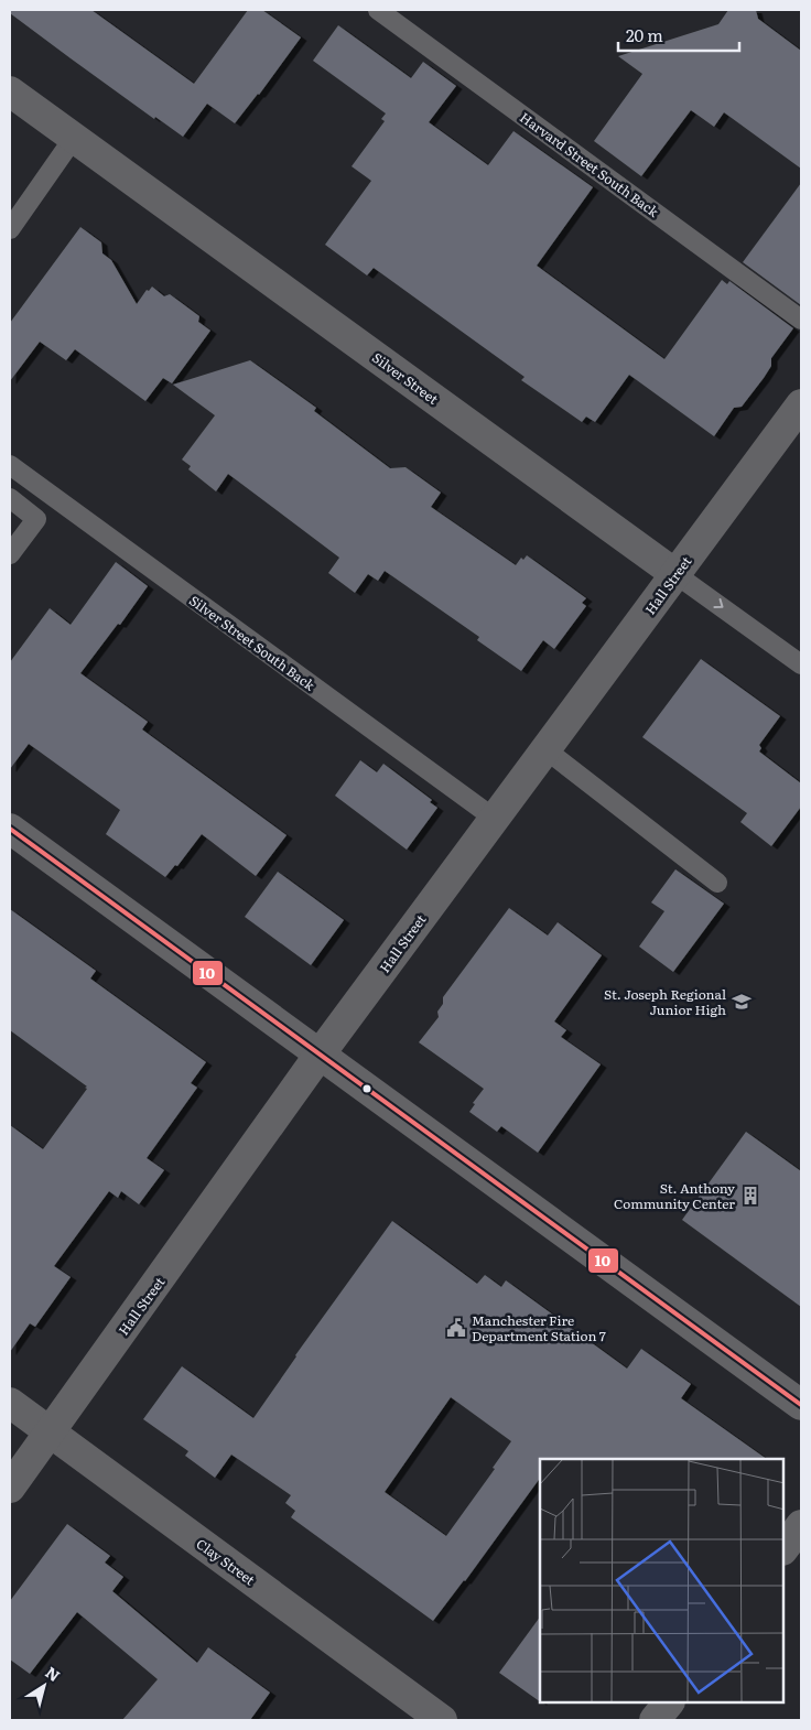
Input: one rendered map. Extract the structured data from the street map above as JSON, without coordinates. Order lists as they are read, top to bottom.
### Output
{
  "streets": {
    "street": ["Silver Street", "Hall Street", "Clay Street"],
    "lane": ["Harvard Street South Back", "Silver Street South Back"]
  },
  "crossings": [
    ["Silver Street", "Hall Street"],
    ["Hall Street", "Silver Street South Back"],
    ["Hall Street", "Clay Street"]
  ],
  "places": {
    "school or university": ["St. Joseph Regional Junior High"],
    "building": ["St. Anthony Community Center"],
    "public building": ["Manchester Fire Department Station 7"]
  },
  "lines": ["transit line 10"],
  "scale_bar": "20 m",
  "north": "top right"
}
